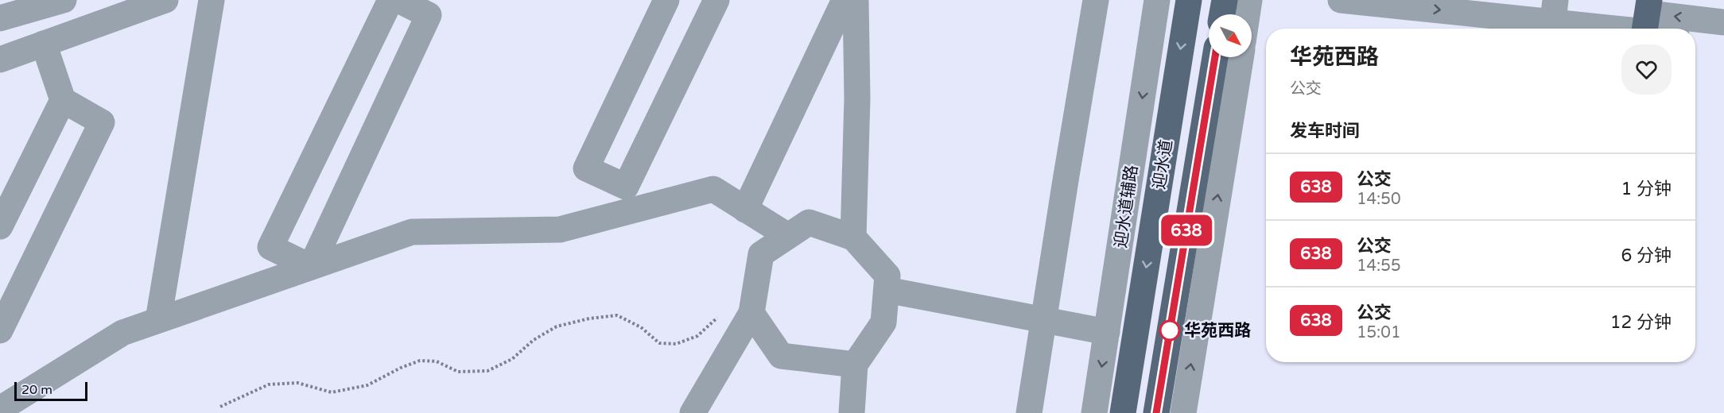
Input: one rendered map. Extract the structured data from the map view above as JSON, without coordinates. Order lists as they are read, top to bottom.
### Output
{
  "streets": {
    "main road": ["迎水道"],
    "street": ["迎水道辅路"]
  },
  "places": ["华苑西路"],
  "lines": ["bus line 638"],
  "scale_bar": "20 m",
  "north": "bottom right",
  "page": {
    "on_map": "638",
    "heading": [
      ["华苑西路", "公交"],
      "发车时间"
    ],
    "list": [
      {
        "mark": "638",
        "name": "公交",
        "note": "14:50",
        "value": "1 分钟"
      },
      {
        "mark": "638",
        "name": "公交",
        "note": "14:55",
        "value": "6 分钟"
      },
      {
        "mark": "638",
        "name": "公交",
        "note": "15:01",
        "value": "12 分钟"
      }
    ],
    "scale": "20 m"
  }
}
